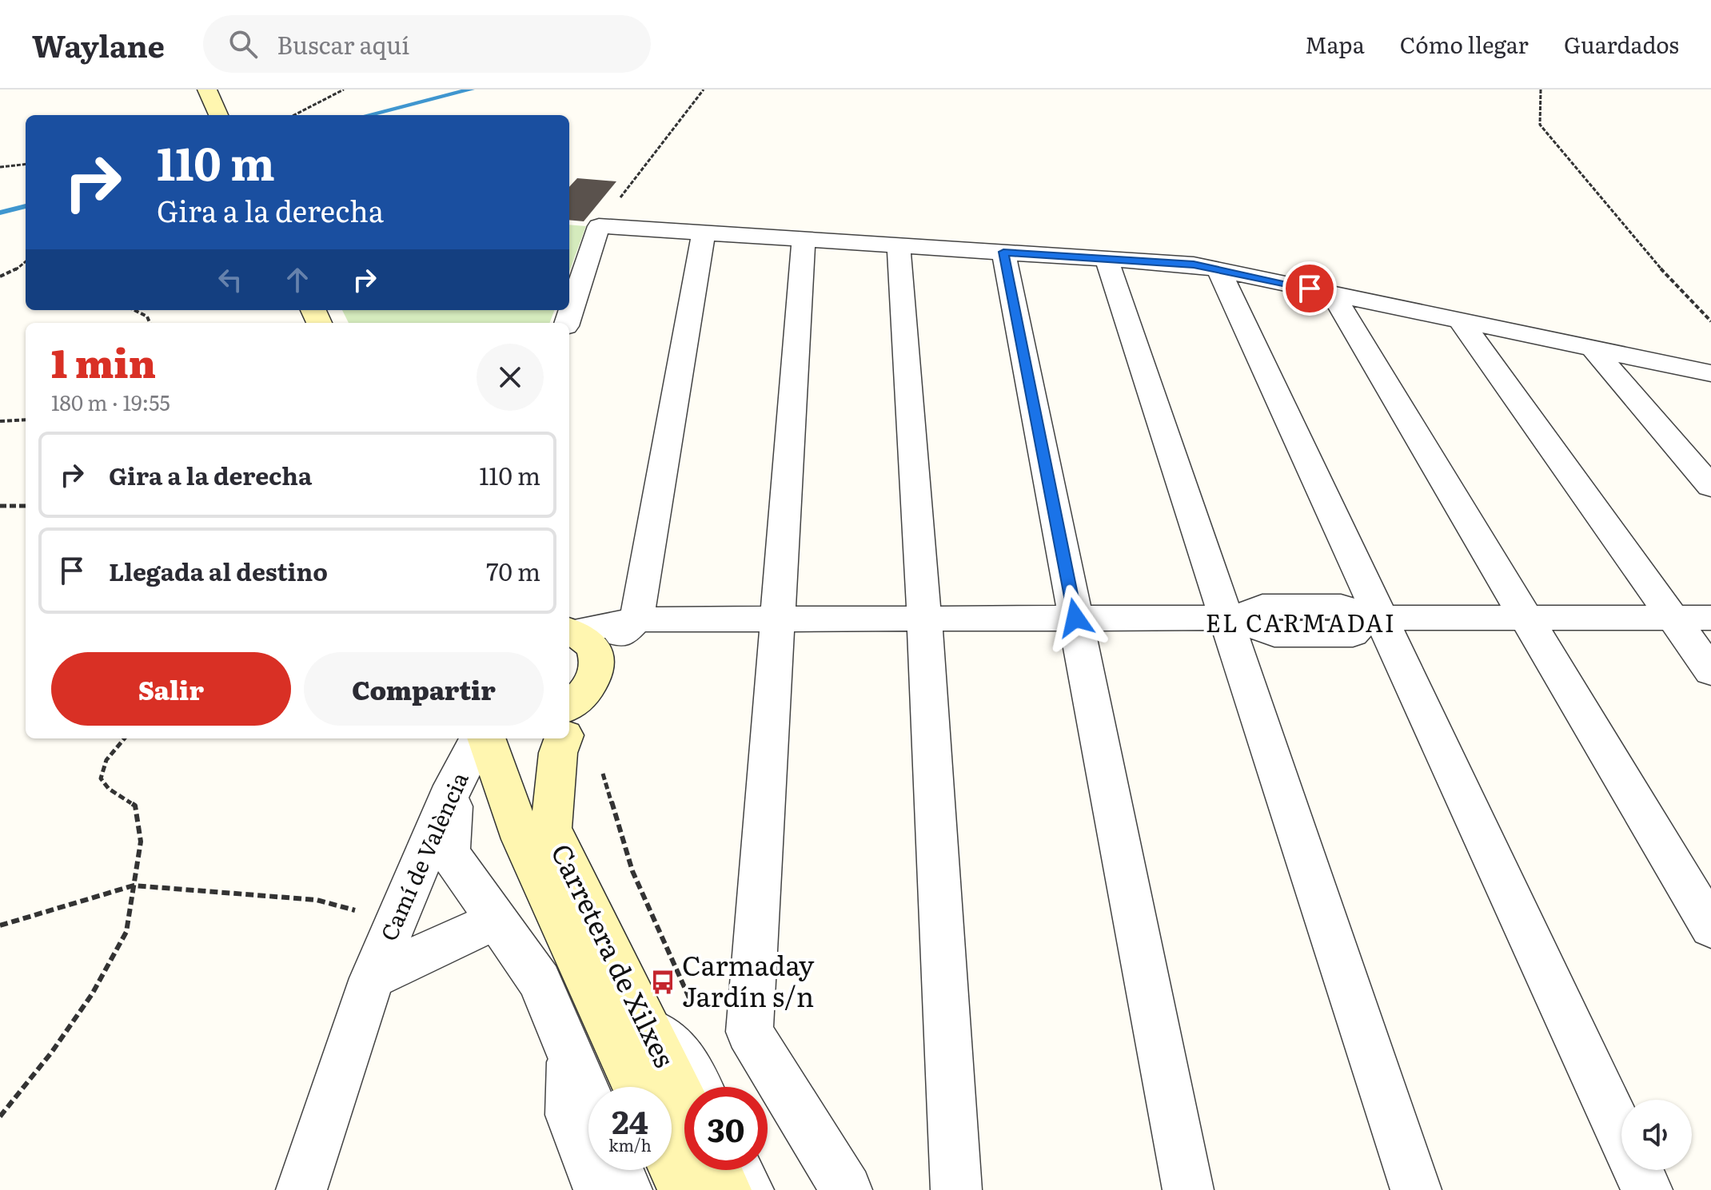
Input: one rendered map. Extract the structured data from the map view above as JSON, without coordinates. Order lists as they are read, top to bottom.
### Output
{
  "streets": {
    "main road": ["Carretera de Xilxes"],
    "street": ["Camí de València"]
  },
  "districts": ["EL CARMADAI"],
  "places": {
    "bus stop": ["Carmaday Jardín s/n"]
  },
  "page": {
    "header": "Waylane",
    "search": "Buscar aquí",
    "nav": ["Mapa", "Cómo llegar", "Guardados"],
    "turn": ["110 m", "Gira a la derecha"],
    "heading": ["1 min", "180 m · 19:55"],
    "list": [
      {
        "name": "Gira a la derecha",
        "value": "110 m"
      },
      {
        "name": "Llegada al destino",
        "value": "70 m"
      }
    ],
    "buttons": ["Salir", "Compartir"],
    "speed": "24 km/h",
    "limit": "30"
  }
}
